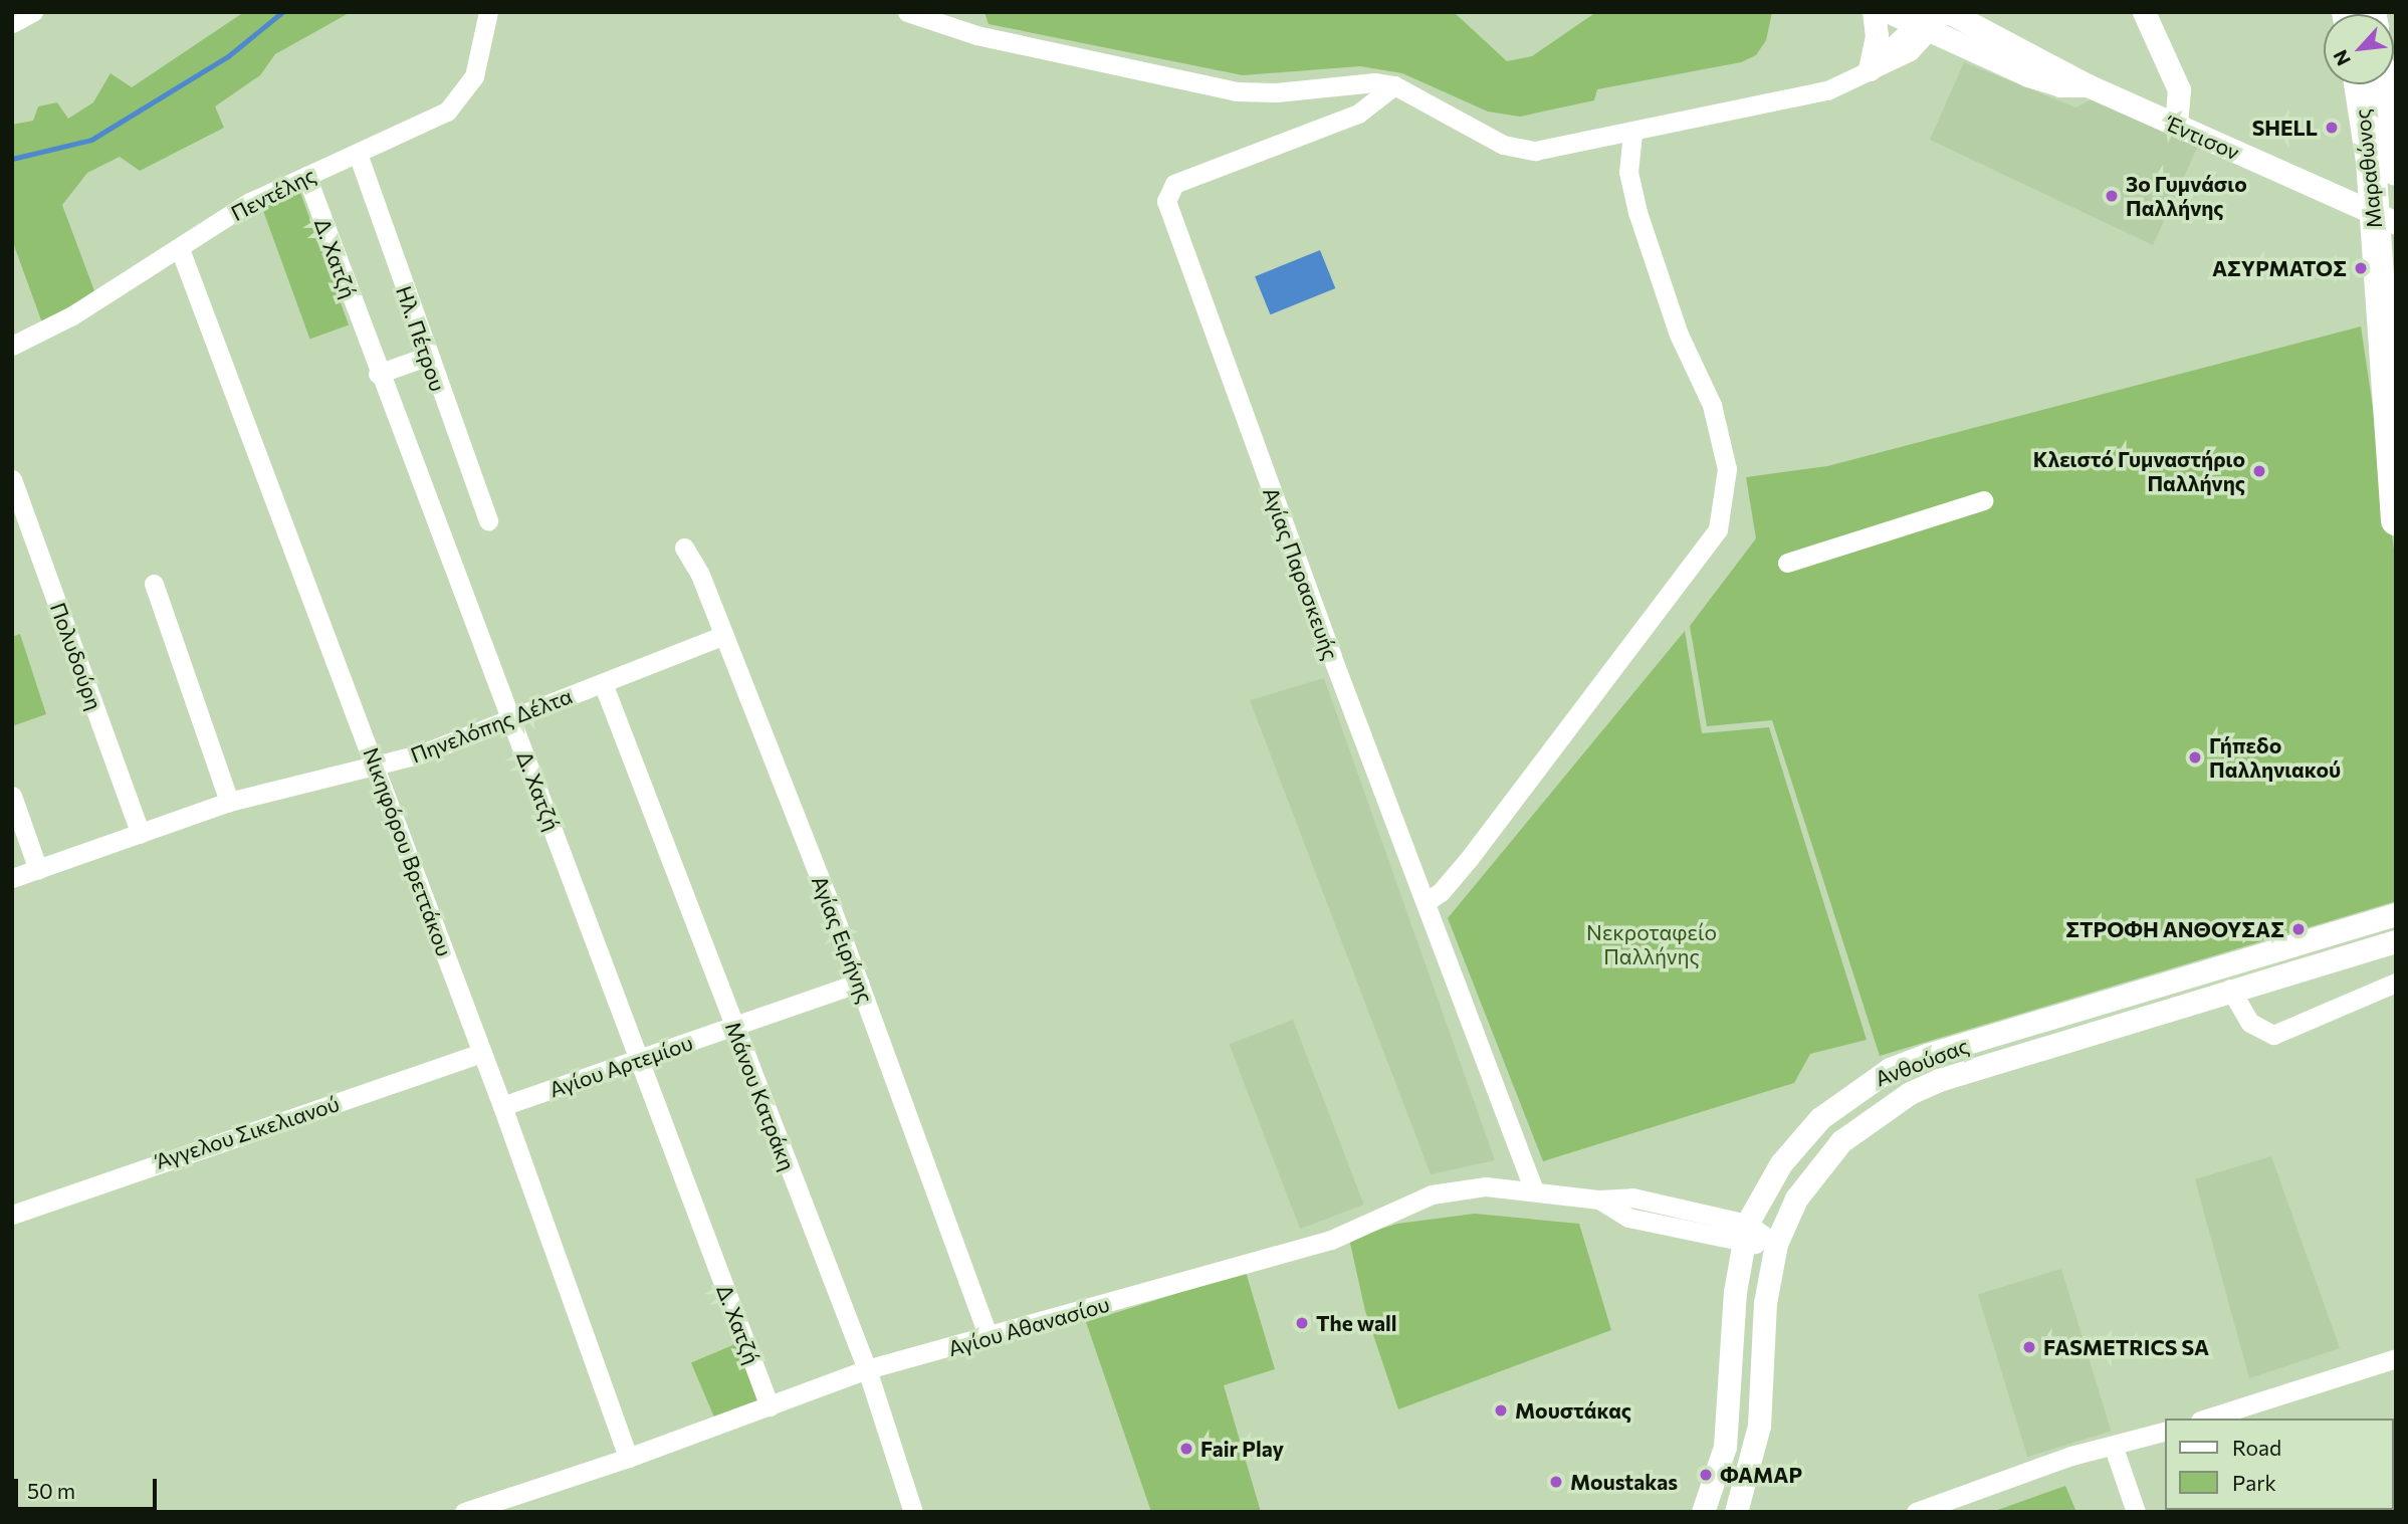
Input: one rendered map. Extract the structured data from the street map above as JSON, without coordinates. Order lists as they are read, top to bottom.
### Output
{
  "streets": {
    "main road": ["Μαραθώνος"],
    "street": [
      "Έντισον",
      "Πεντέλης",
      "Δ. Χατζή",
      "Ηλ. Πέτρου",
      "Αγίας Παρασκευής",
      "Πολυδούρη",
      "Πηνελόπης Δέλτα",
      "Νικηφόρου Βρεττάκου",
      "Αγίας Ειρήνης",
      "Ανθούσας",
      "Αγίου Αρτεμίου",
      "Μάνου Κατράκη",
      "Άγγελου Σικελιανού",
      "Αγίου Αθανασίου"
    ]
  },
  "crossings": [
    ["Έντισον", "Μαραθώνος"],
    ["Πεντέλης", "Δ. Χατζή"],
    ["Πεντέλης", "Ηλ. Πέτρου"],
    ["Πεντέλης", "Νικηφόρου Βρεττάκου"],
    ["Δ. Χατζή", "Πηνελόπης Δέλτα"],
    ["Δ. Χατζή", "Αγίου Αρτεμίου"],
    ["Δ. Χατζή", "Αγίου Αθανασίου"],
    ["Αγίας Παρασκευής", "Αγίου Αθανασίου"],
    ["Πολυδούρη", "Πηνελόπης Δέλτα"],
    ["Πηνελόπης Δέλτα", "Νικηφόρου Βρεττάκου"],
    ["Πηνελόπης Δέλτα", "Αγίας Ειρήνης"],
    ["Πηνελόπης Δέλτα", "Μάνου Κατράκη"],
    ["Νικηφόρου Βρεττάκου", "Αγίου Αρτεμίου"],
    ["Νικηφόρου Βρεττάκου", "Άγγελου Σικελιανού"],
    ["Νικηφόρου Βρεττάκου", "Αγίου Αθανασίου"],
    ["Αγίας Ειρήνης", "Αγίου Αρτεμίου"],
    ["Αγίας Ειρήνης", "Αγίου Αθανασίου"],
    ["Ανθούσας", "Αγίου Αθανασίου"],
    ["Αγίου Αρτεμίου", "Μάνου Κατράκη"],
    ["Μάνου Κατράκη", "Αγίου Αθανασίου"]
  ],
  "parks": ["Νεκροταφείο Παλλήνης"],
  "places": [
    "SHELL",
    "3ο Γυμνάσιο Παλλήνης",
    "ΑΣΥΡΜΑΤΟΣ",
    "Κλειστό Γυμναστήριο Παλλήνης",
    "Γήπεδο Παλληνιακού",
    "ΣΤΡΟΦΗ ΑΝΘΟΥΣΑΣ",
    "The wall",
    "FASMETRICS SA",
    "Μουστάκας",
    "Fair Play",
    "ΦΑΜΑΡ",
    "Moustakas"
  ],
  "legend": ["Road", "Park"],
  "scale_bar": "50 m",
  "north": "bottom left"
}
